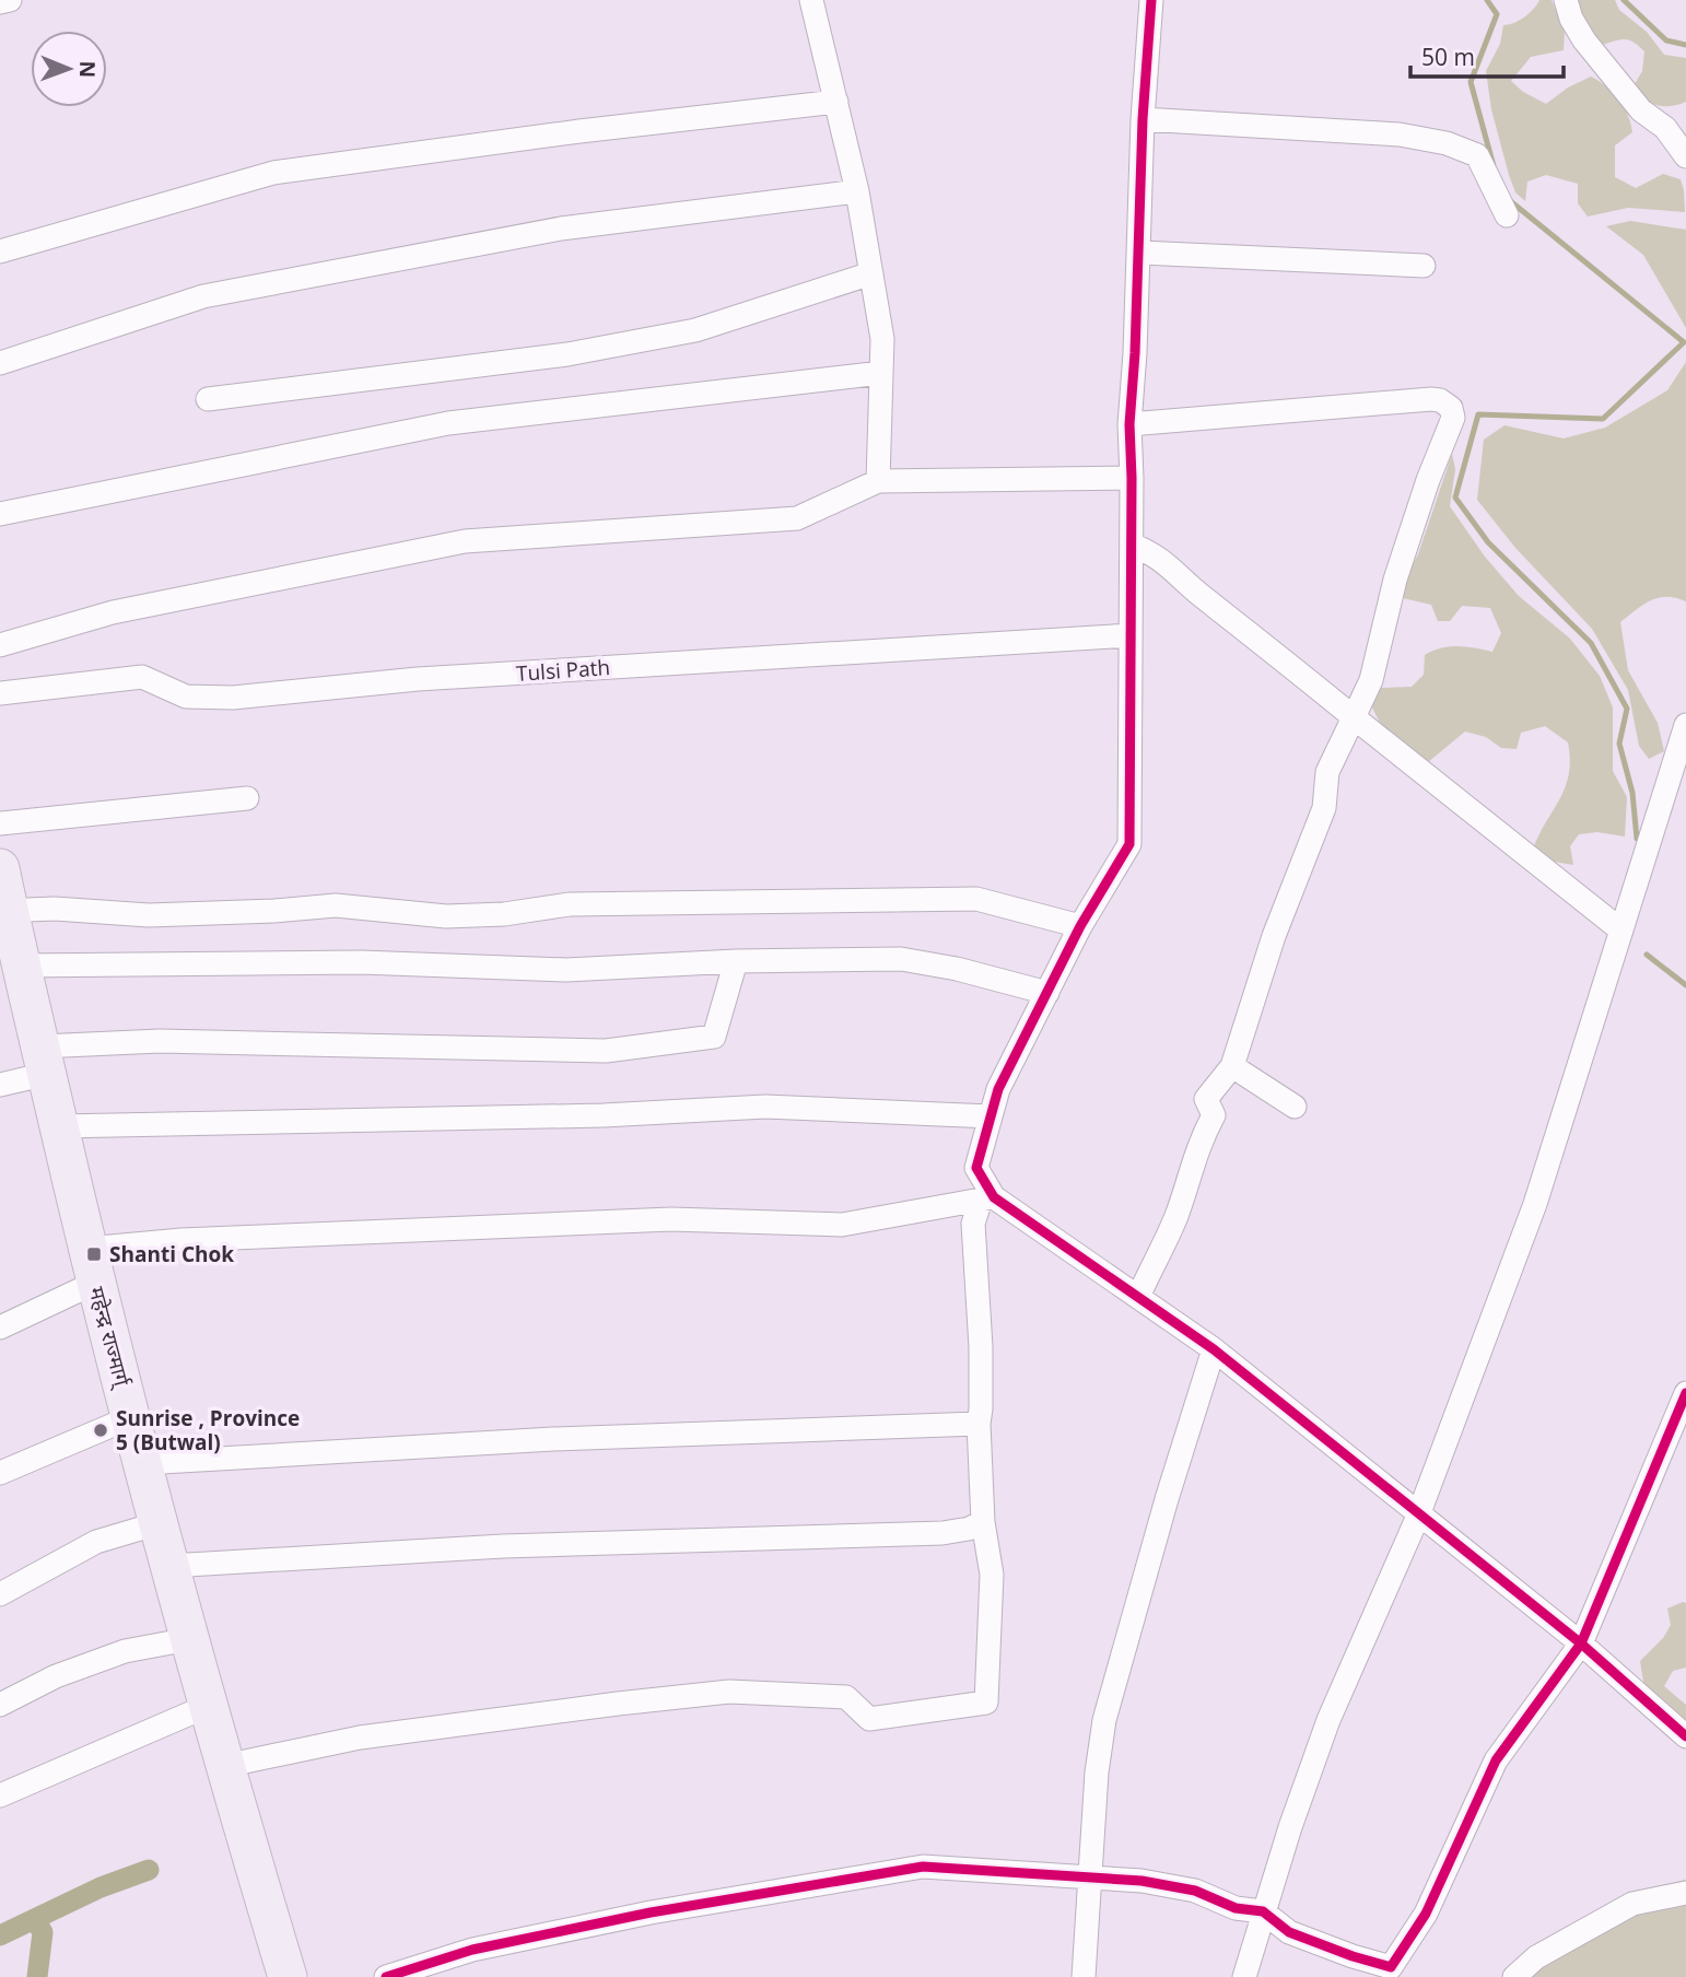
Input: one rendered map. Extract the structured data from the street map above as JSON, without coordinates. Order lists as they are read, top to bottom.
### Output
{
  "streets": {
    "highway": ["महेन्द्र राज्मार्ग्"],
    "street": ["Tulsi Path"]
  },
  "places": {
    "transit": ["Shanti Chok"],
    "other": ["Sunrise , Province 5 (Butwal)"]
  },
  "scale_bar": "50 m",
  "north": "right"
}
